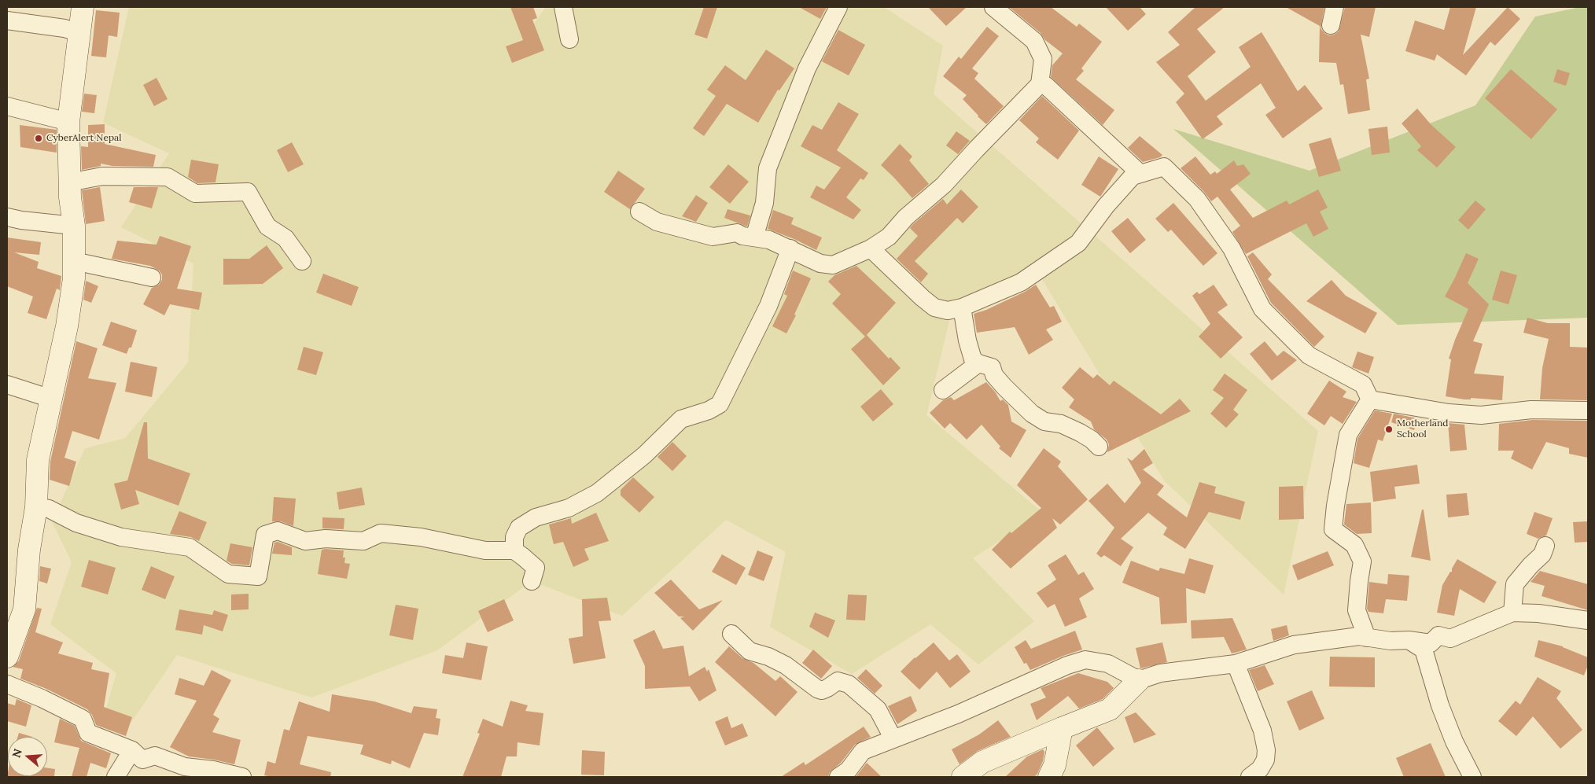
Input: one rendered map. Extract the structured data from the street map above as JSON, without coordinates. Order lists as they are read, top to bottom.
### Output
{
  "places": ["CyberAlert Nepal", "Motherland School"],
  "north": "left"
}
